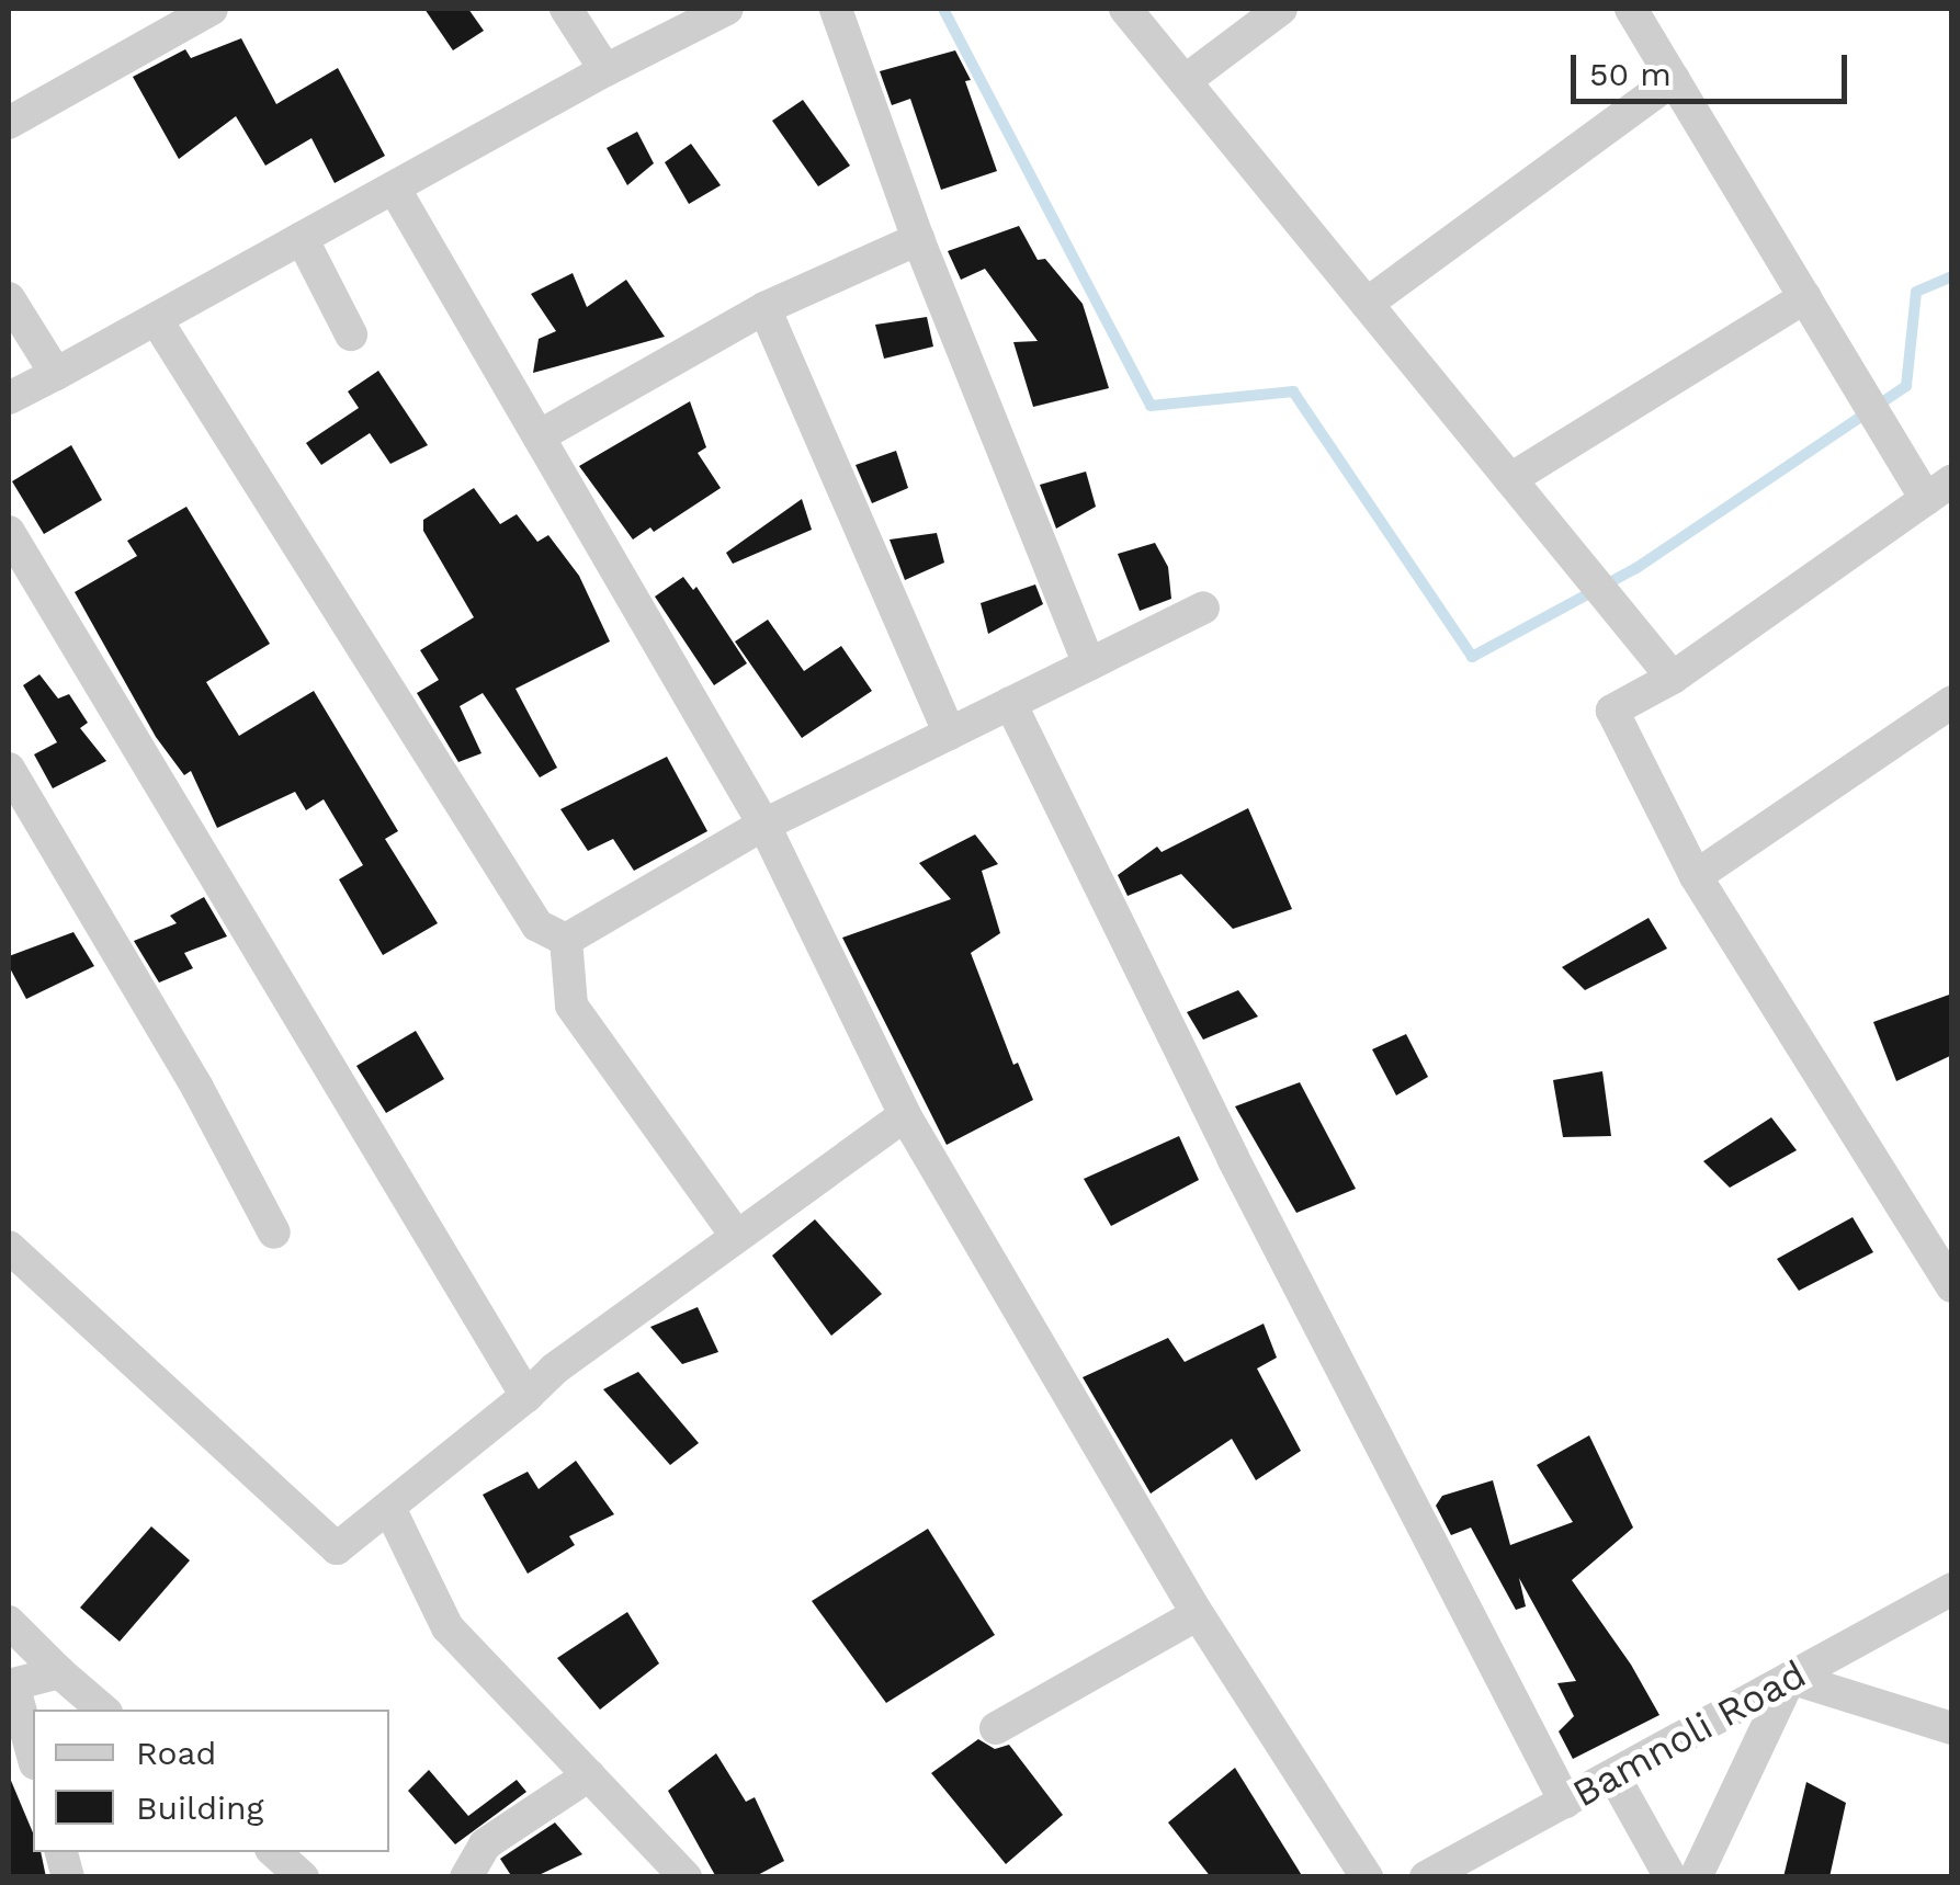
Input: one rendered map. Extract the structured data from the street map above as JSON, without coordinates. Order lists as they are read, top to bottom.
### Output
{
  "streets": {
    "street": ["Bamnoli Road"]
  },
  "legend": ["Road", "Building"],
  "scale_bar": "50 m"
}
